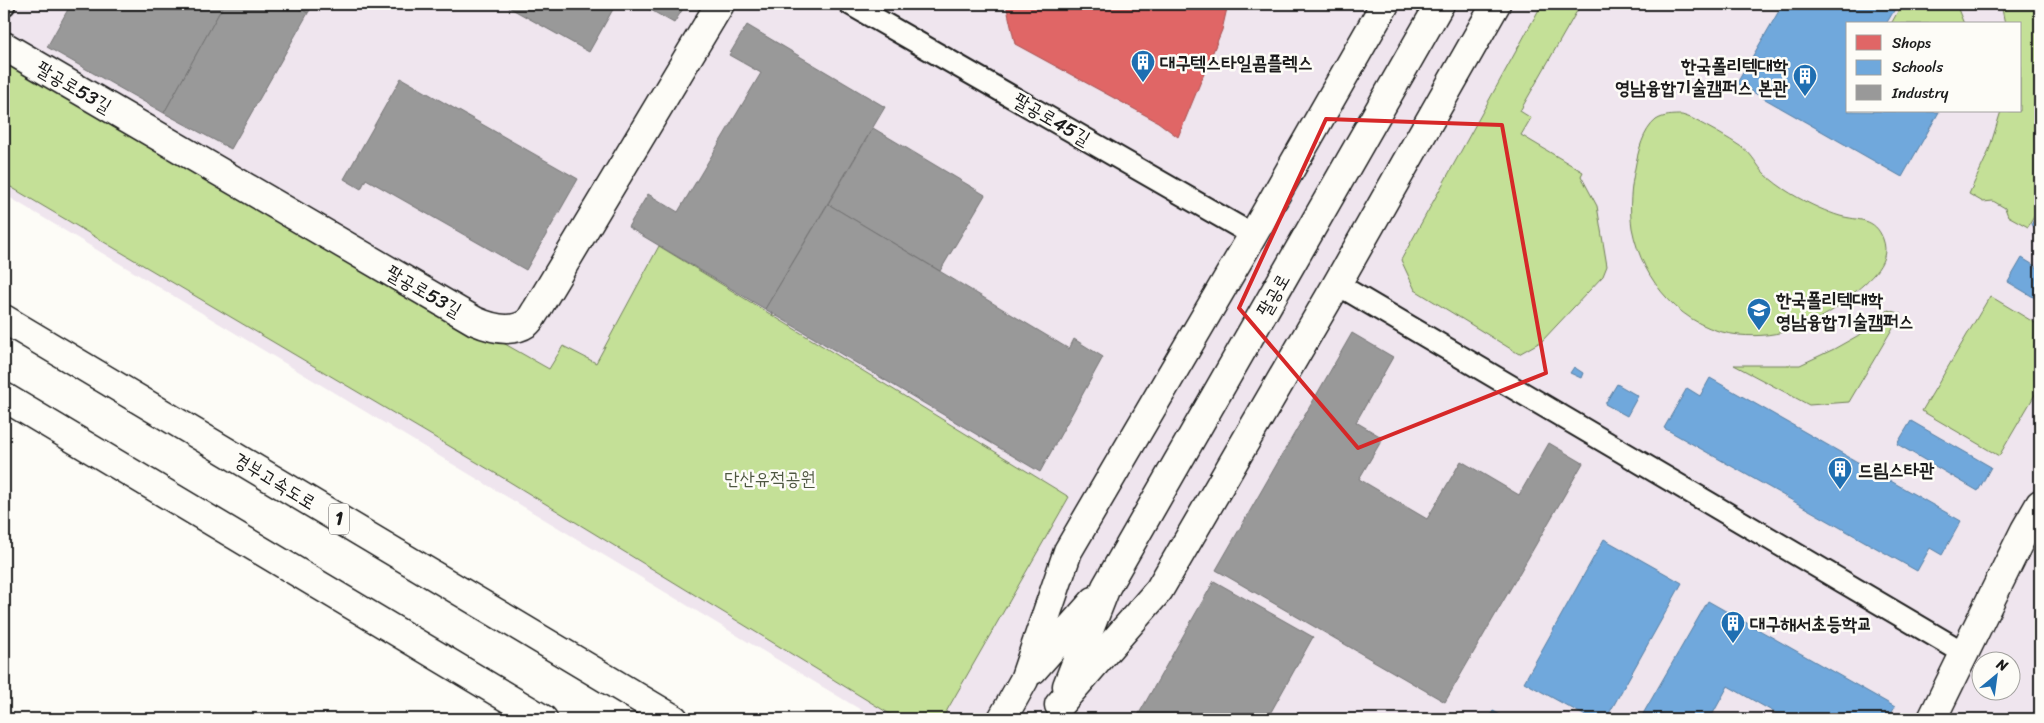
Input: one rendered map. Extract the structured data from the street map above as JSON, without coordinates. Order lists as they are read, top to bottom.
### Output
{
  "streets": {
    "main road": [
      "팔공로53길",
      "팔공로",
      "경부고속도로",
      "1"
    ],
    "street": ["팔공로45길"]
  },
  "parks": ["단산유적공원"],
  "places": {
    "building": [
      "대구텍스타일콤플렉스",
      "한국폴리텍대학 영남융합기술캠퍼스 본관",
      "드림스타관",
      "대구해서초등학교"
    ],
    "school or university": ["한국폴리텍대학 영남융합기술캠퍼스"]
  },
  "legend": ["Shops", "Schools", "Industry"],
  "north": "top right"
}
